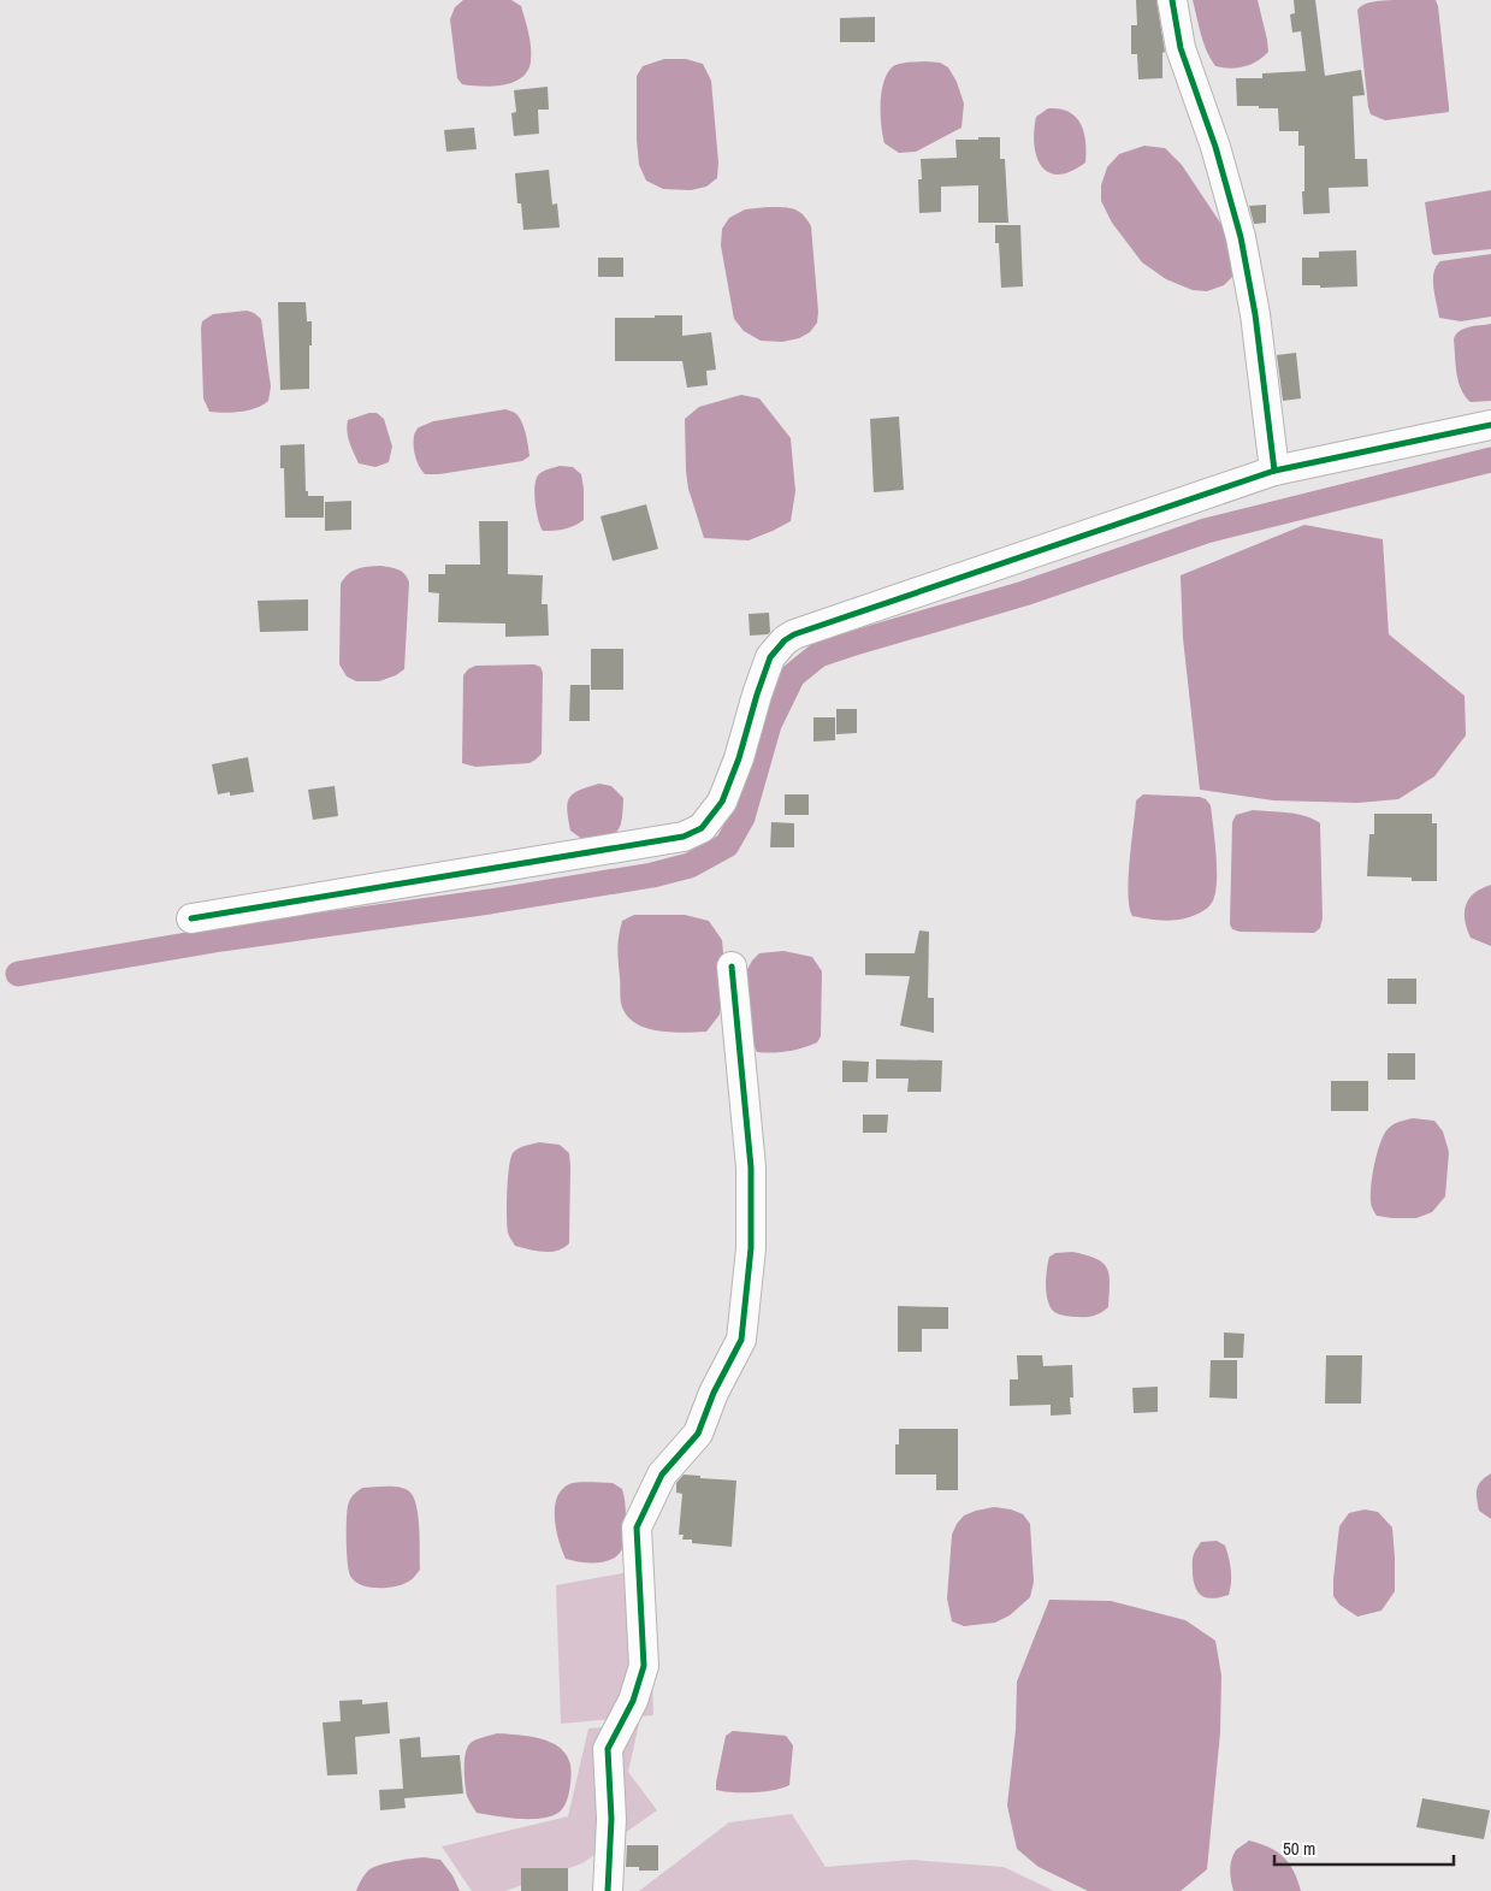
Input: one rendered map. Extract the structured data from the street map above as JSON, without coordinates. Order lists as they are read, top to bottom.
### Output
{
  "scale_bar": "50 m"
}
